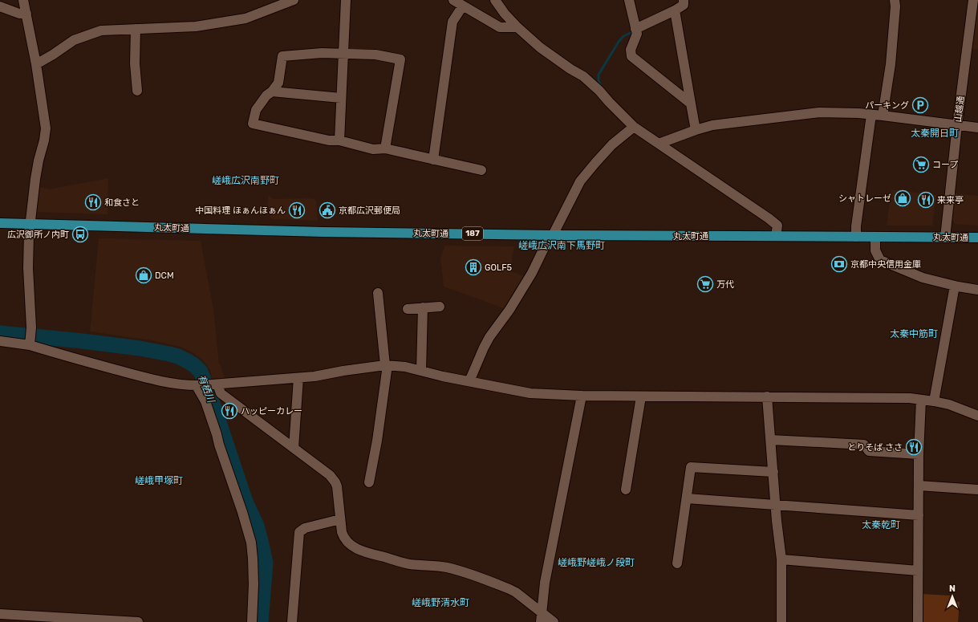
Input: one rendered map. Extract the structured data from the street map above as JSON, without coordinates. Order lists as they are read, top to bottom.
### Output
{
  "streets": {
    "main road": ["丸太町通", "187"],
    "street": ["山越通"]
  },
  "crossings": [
    ["山越通", "丸太町通"]
  ],
  "districts": [
    "太秦開日町",
    "嵯峨広沢南野町",
    "嵯峨広沢南下馬野町",
    "太秦中筋町",
    "嵯峨甲塚町",
    "太秦乾町",
    "嵯峨野嵯峨ノ段町",
    "嵯峨野清水町"
  ],
  "water": ["有栖川"],
  "places": {
    "parking": ["パーキング"],
    "supermarket": ["コープ", "万代"],
    "shop": ["シャトレーゼ", "DCM"],
    "restaurant": [
      "来来亭",
      "和食さと",
      "中国料理 ほぁんほぁん",
      "ハッピーカレー",
      "とりそば ささ"
    ],
    "public building": ["京都広沢郵便局"],
    "bus stop": ["広沢御所ノ内町"],
    "bank": ["京都中央信用金庫"],
    "building": ["GOLF5"]
  },
  "north": "top"
}
